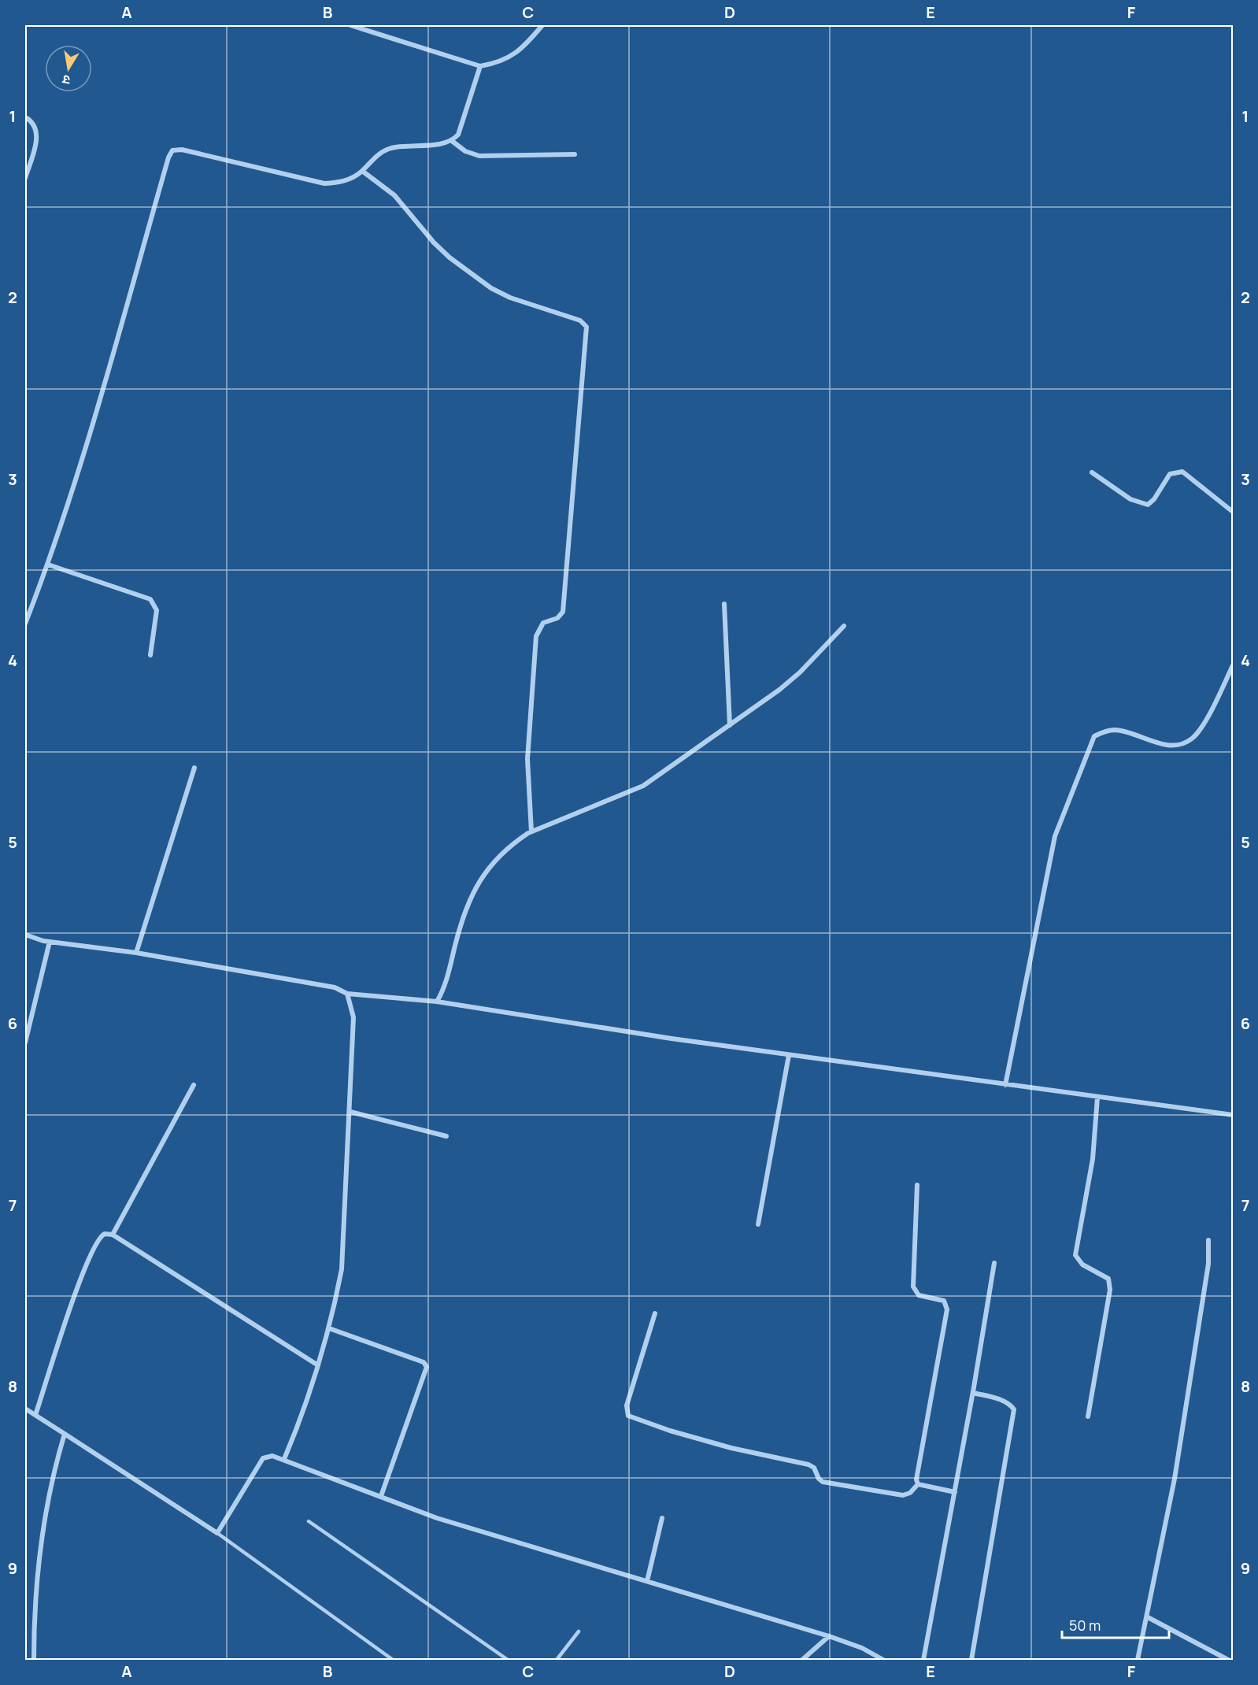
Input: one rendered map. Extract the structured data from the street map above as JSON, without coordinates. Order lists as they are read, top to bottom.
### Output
{
  "scale_bar": "50 m",
  "north": "bottom",
  "grid": {
    "columns": [
      "A",
      "B",
      "C",
      "D",
      "E",
      "F"
    ],
    "rows": [
      "1",
      "2",
      "3",
      "4",
      "5",
      "6",
      "7",
      "8",
      "9"
    ]
  }
}
